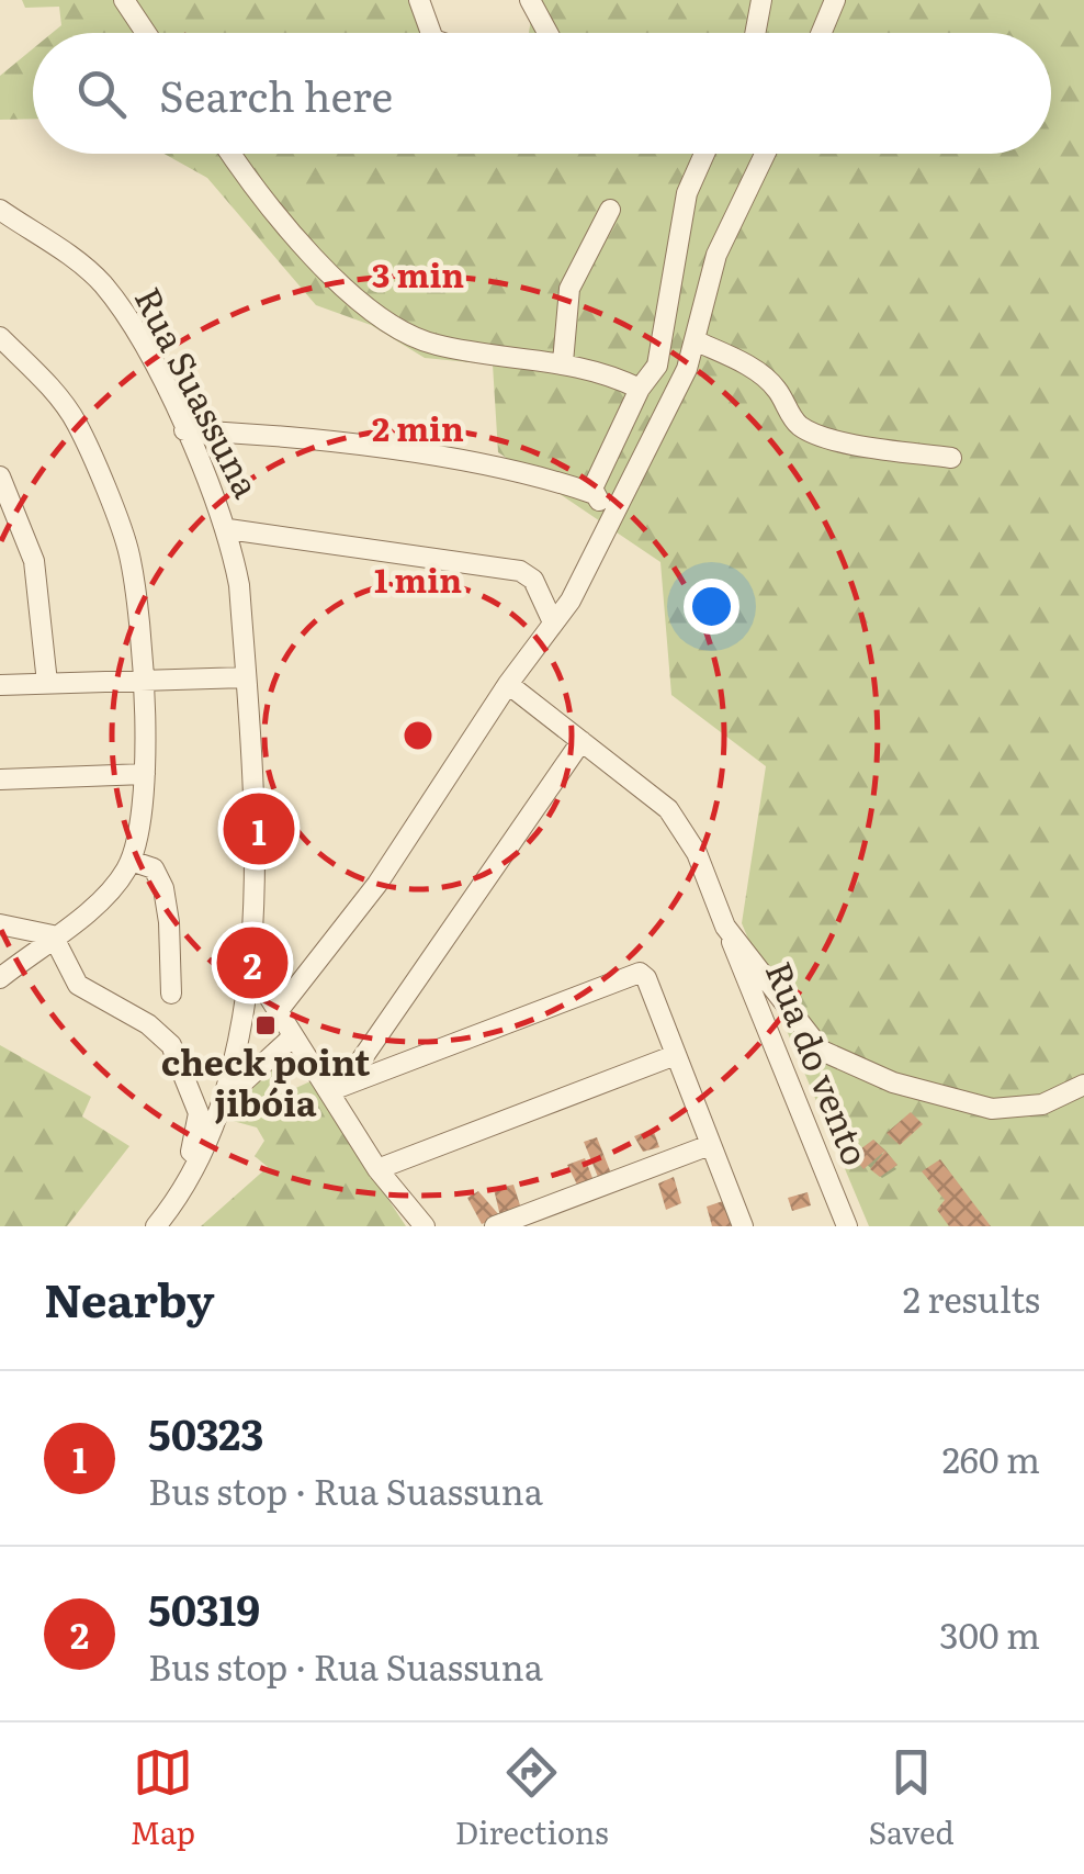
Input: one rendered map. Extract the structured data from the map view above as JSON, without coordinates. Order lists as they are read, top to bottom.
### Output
{
  "streets": {
    "street": ["Rua Suassuna", "Rua do vento"]
  },
  "places": {
    "transit": ["check point jibóia"]
  },
  "page": {
    "search": "Search here",
    "pins": ["1", "2"],
    "heading": ["Nearby", "2 results"],
    "list": [
      {
        "mark": "1",
        "name": "50323",
        "note": "Bus stop · Rua Suassuna",
        "value": "260 m"
      },
      {
        "mark": "2",
        "name": "50319",
        "note": "Bus stop · Rua Suassuna",
        "value": "300 m"
      }
    ],
    "nav": ["Map", "Directions", "Saved"]
  },
  "rings": ["3 min", "2 min", "1 min"]
}
